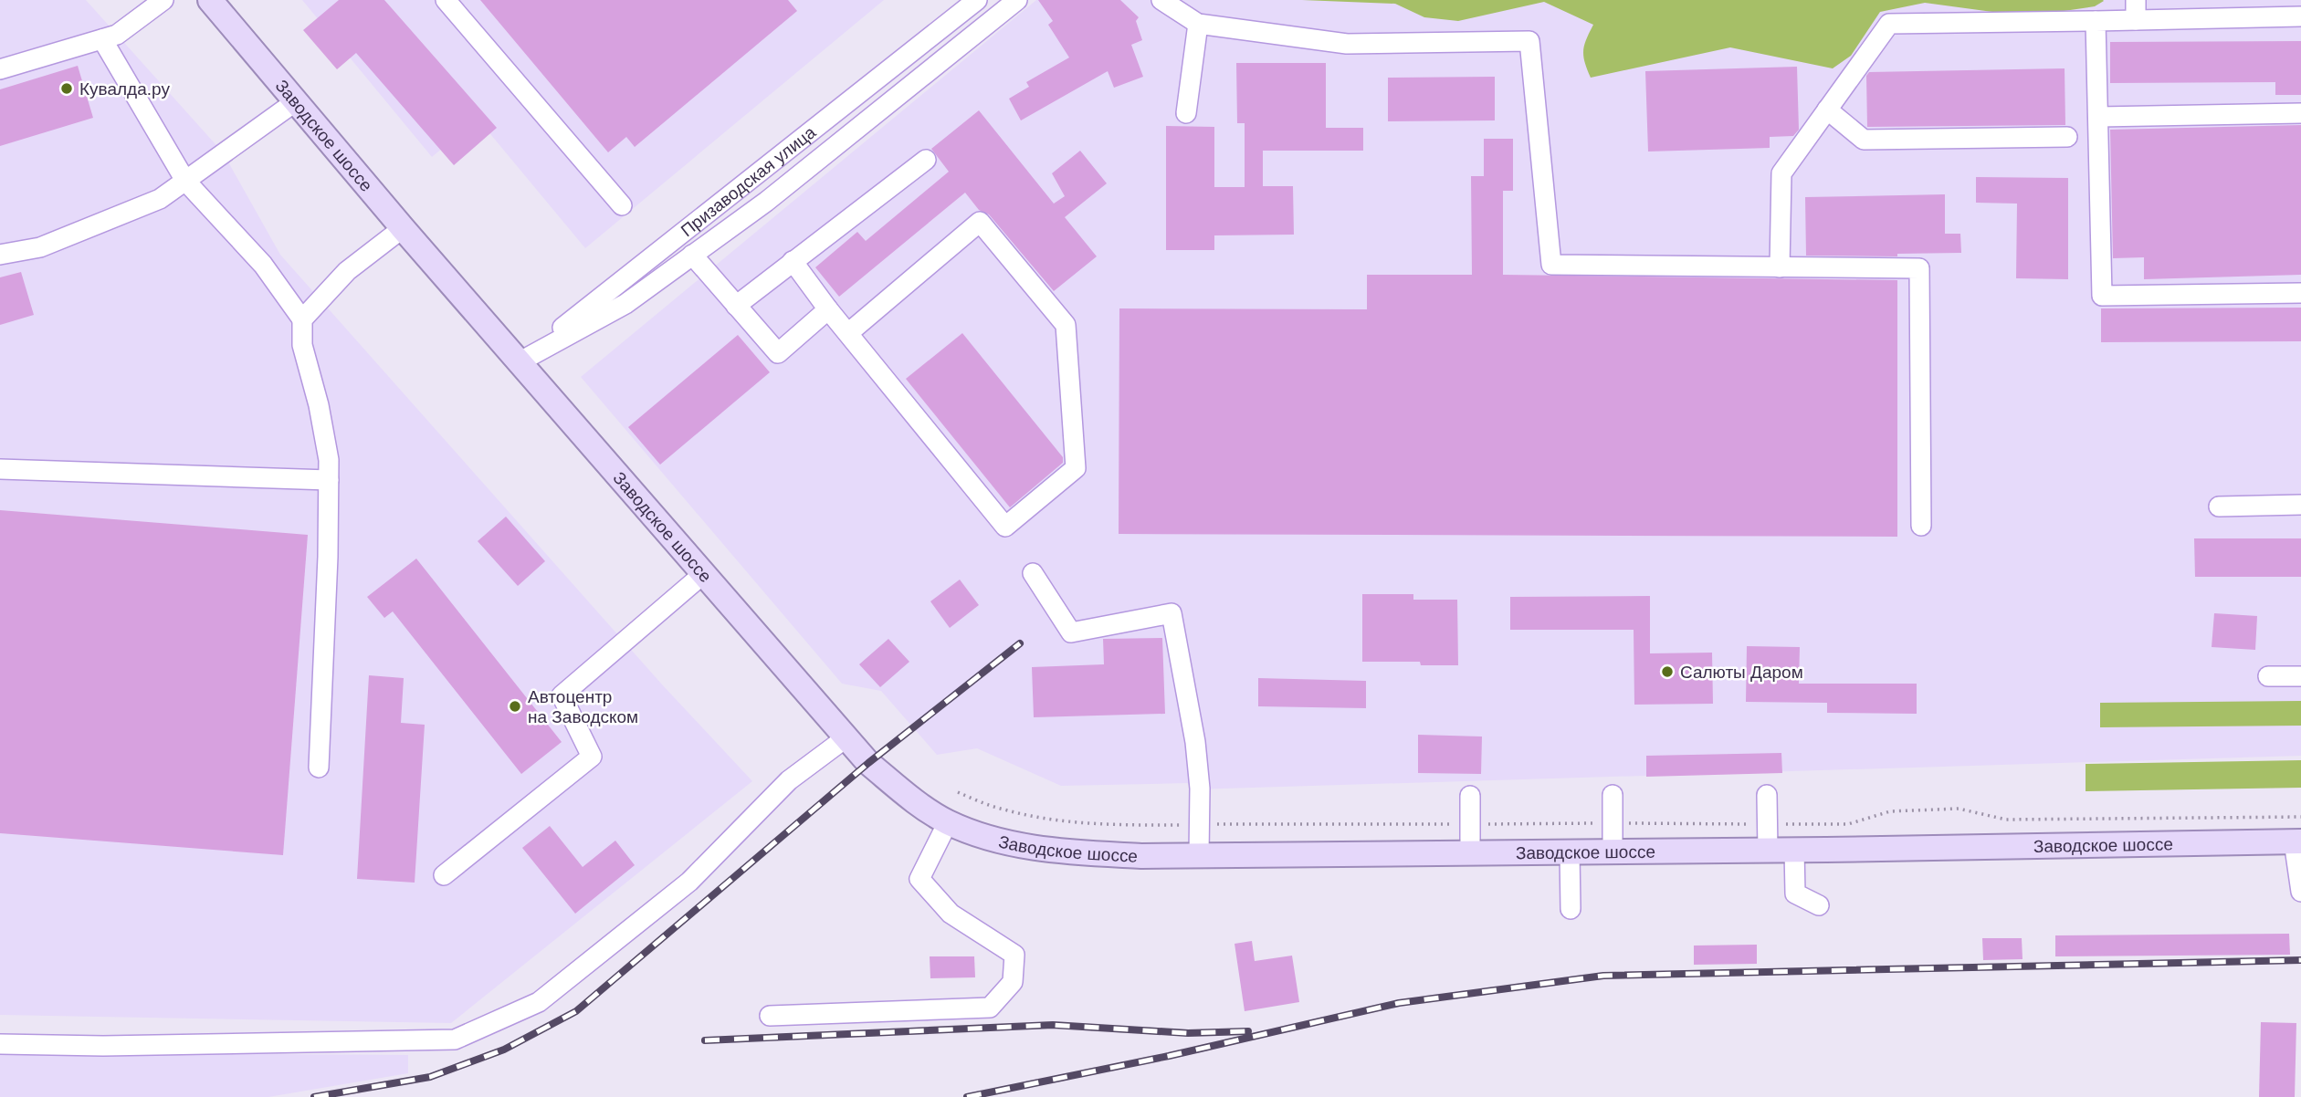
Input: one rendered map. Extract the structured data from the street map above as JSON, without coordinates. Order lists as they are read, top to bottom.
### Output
{
  "streets": {
    "main road": ["Заводское шоссе"],
    "street": ["Призаводская улица"]
  },
  "crossings": [
    ["Заводское шоссе", "Призаводская улица"]
  ],
  "places": ["Кувалда.ру", "Салюты Даром", "Автоцентр на Заводском"]
}
